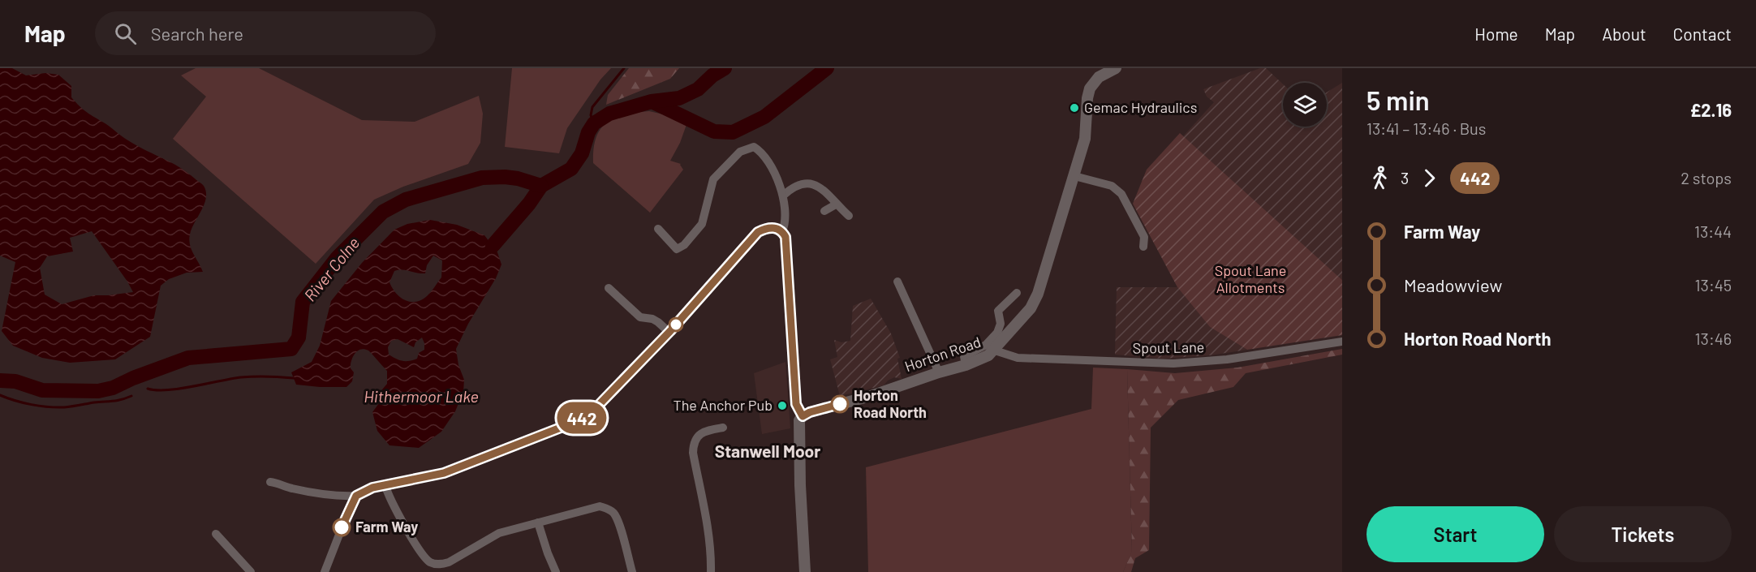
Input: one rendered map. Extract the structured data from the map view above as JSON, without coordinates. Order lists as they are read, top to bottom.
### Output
{
  "streets": {
    "street": ["Spout Lane", "Horton Road"]
  },
  "crossings": [
    ["Spout Lane", "Horton Road"]
  ],
  "districts": ["Stanwell Moor"],
  "water": ["River Colne", "Hithermoor Lake"],
  "parks": ["Spout Lane Allotments"],
  "places": [
    "Gemac Hydraulics",
    "Horton Road North",
    "The Anchor Pub",
    "Farm Way"
  ],
  "lines": ["bus line 442"],
  "page": {
    "header": "Map",
    "search": "Search here",
    "nav": [
      "Home",
      "Map",
      "About",
      "Contact"
    ],
    "on_map": "442",
    "heading": ["5 min", "13:41 – 13:46 · Bus", "£2.16"],
    "legs": ["3", "442", "2 stops"],
    "list": [
      {
        "name": "Farm Way",
        "value": "13:44"
      },
      {
        "name": "Meadowview",
        "value": "13:45"
      },
      {
        "name": "Horton Road North",
        "value": "13:46"
      }
    ],
    "buttons": ["Start", "Tickets"]
  }
}
